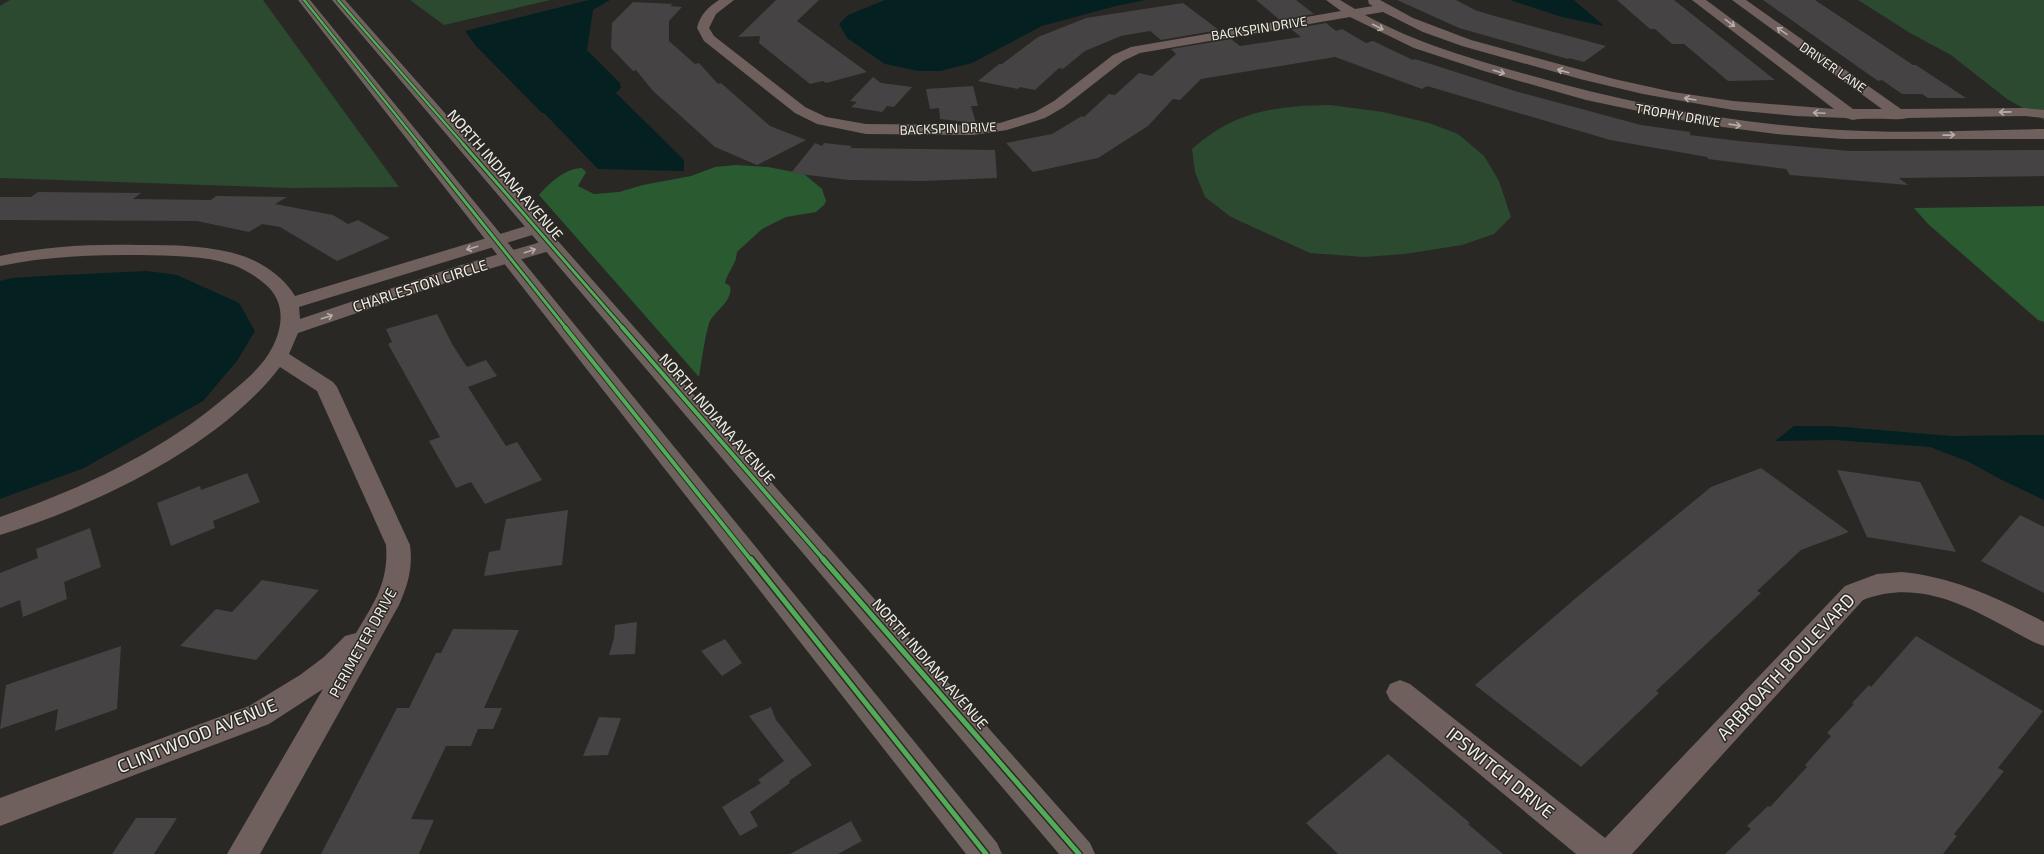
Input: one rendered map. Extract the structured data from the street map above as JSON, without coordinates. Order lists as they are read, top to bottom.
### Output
{
  "streets": {
    "main road": ["NORTH INDIANA AVENUE"],
    "street": [
      "BACKSPIN DRIVE",
      "DRIVER LANE",
      "TROPHY DRIVE",
      "CHARLESTON CIRCLE",
      "PERIMETER DRIVE",
      "ARBROATH BOULEVARD",
      "CLINTWOOD AVENUE",
      "IPSWITCH DRIVE"
    ]
  },
  "crossings": [
    ["BACKSPIN DRIVE", "TROPHY DRIVE"],
    ["DRIVER LANE", "TROPHY DRIVE"],
    ["NORTH INDIANA AVENUE", "CHARLESTON CIRCLE"],
    ["PERIMETER DRIVE", "CLINTWOOD AVENUE"]
  ]
}
